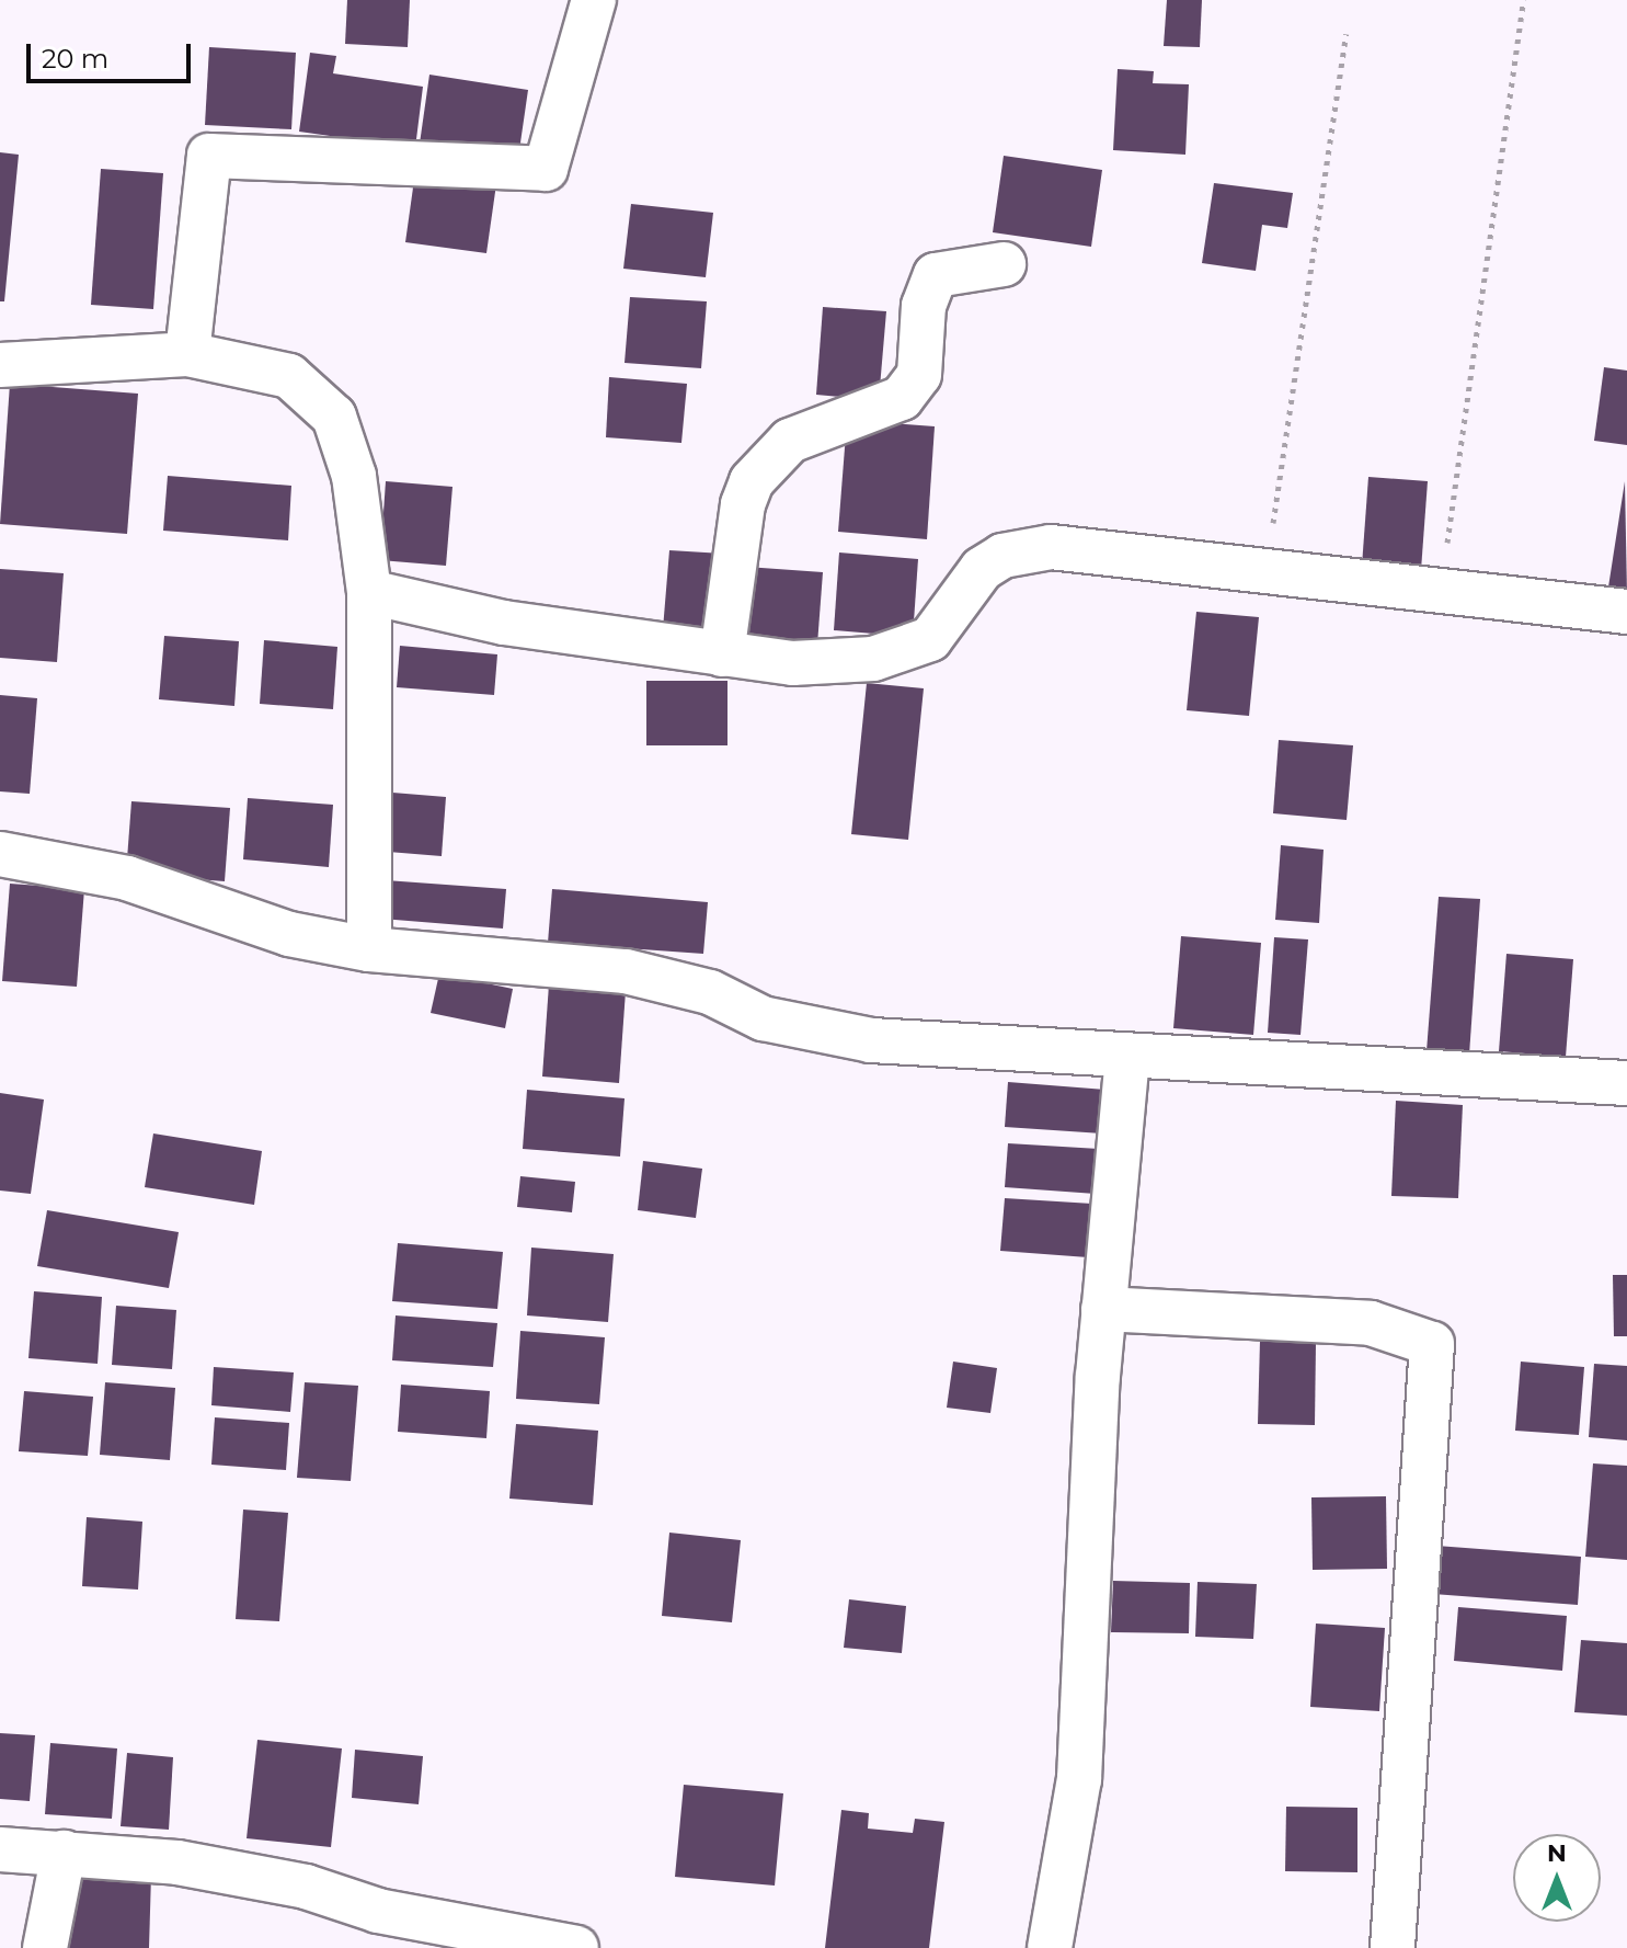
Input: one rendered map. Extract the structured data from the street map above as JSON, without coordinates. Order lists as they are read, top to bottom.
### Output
{
  "scale_bar": "20 m",
  "north": "top"
}
